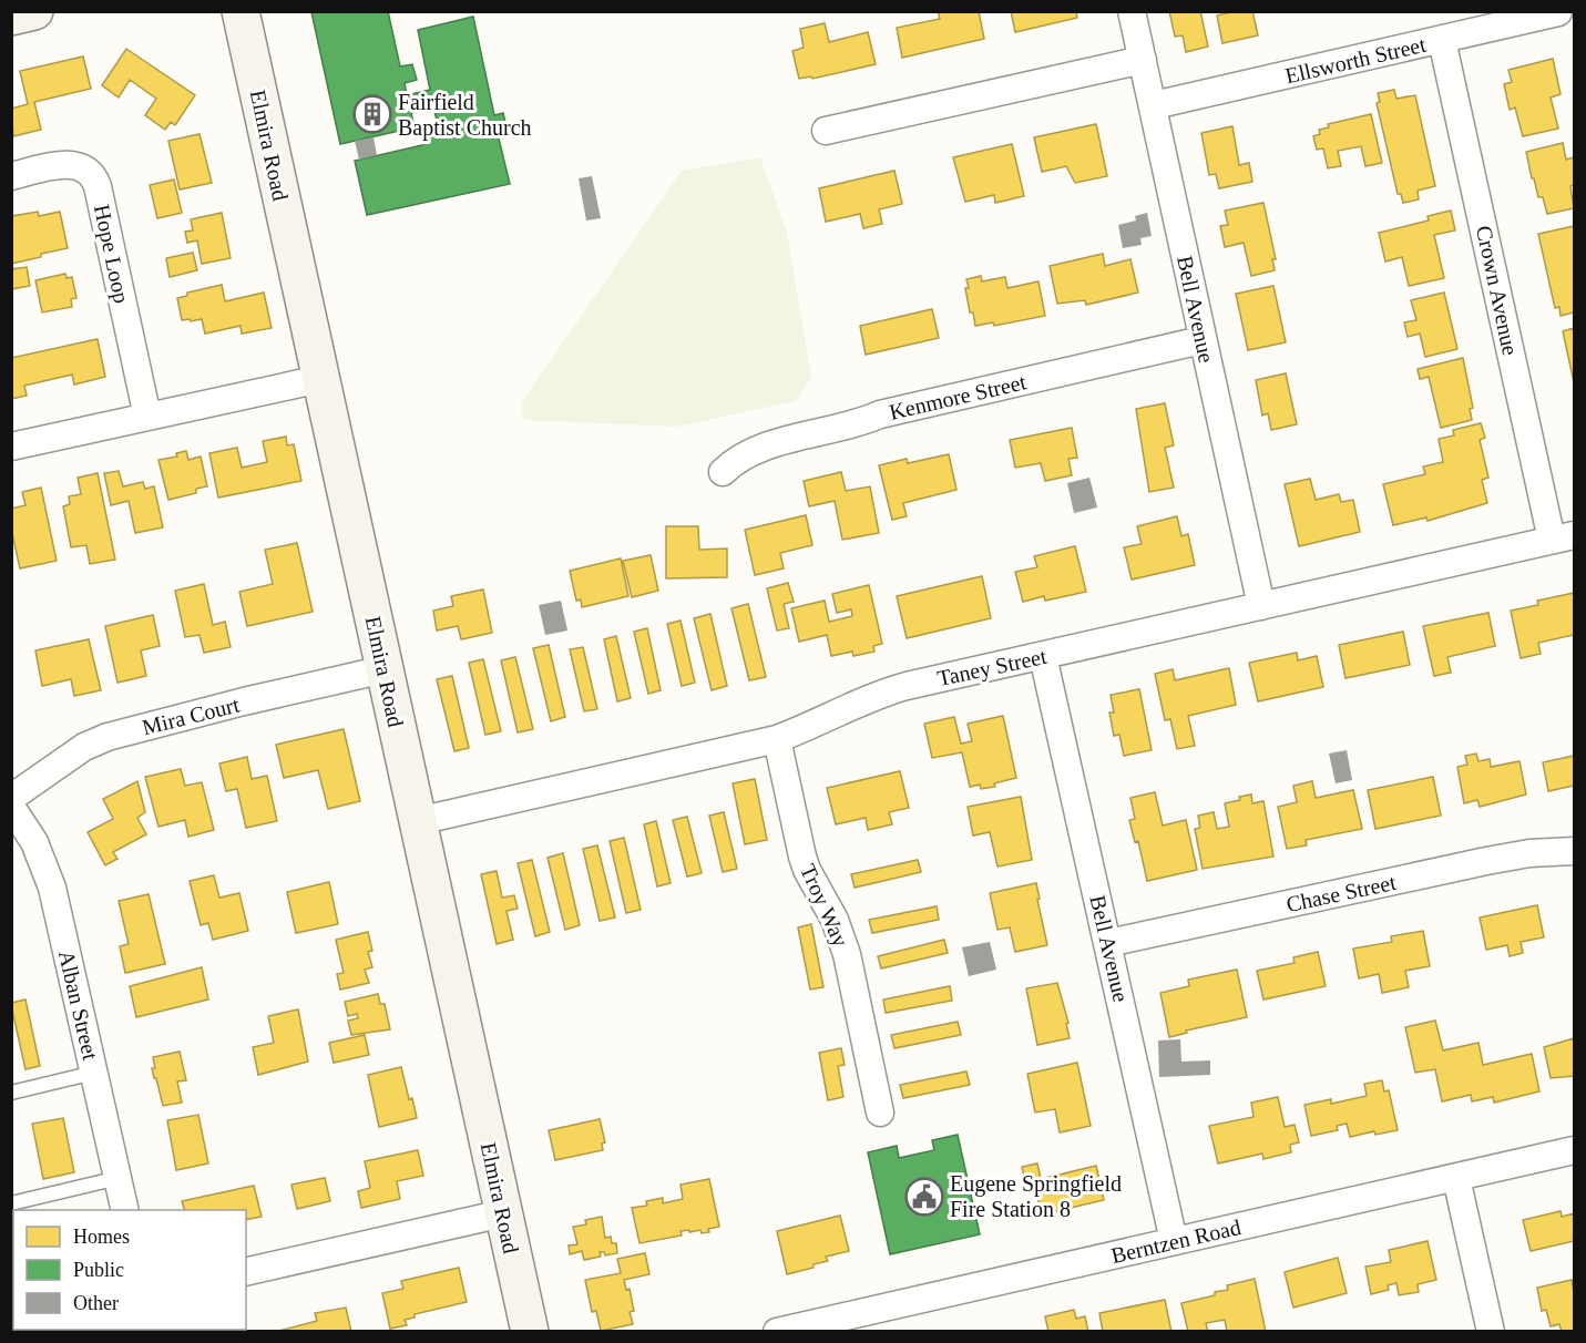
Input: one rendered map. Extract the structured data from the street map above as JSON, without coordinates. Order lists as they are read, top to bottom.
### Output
{
  "streets": {
    "street": [
      "Ellsworth Street",
      "Elmira Road",
      "Hope Loop",
      "Crown Avenue",
      "Bell Avenue",
      "Kenmore Street",
      "Taney Street",
      "Mira Court",
      "Chase Street",
      "Troy Way",
      "Alban Street",
      "Berntzen Road"
    ]
  },
  "crossings": [
    ["Ellsworth Street", "Crown Avenue"],
    ["Ellsworth Street", "Bell Avenue"],
    ["Elmira Road", "Taney Street"],
    ["Elmira Road", "Mira Court"],
    ["Crown Avenue", "Taney Street"],
    ["Bell Avenue", "Kenmore Street"],
    ["Bell Avenue", "Taney Street"],
    ["Bell Avenue", "Chase Street"],
    ["Bell Avenue", "Berntzen Road"],
    ["Taney Street", "Troy Way"]
  ],
  "places": {
    "building": ["Fairfield Baptist Church"],
    "public building": ["Eugene Springfield Fire Station 8"]
  },
  "legend": ["Homes", "Public", "Other"]
}
